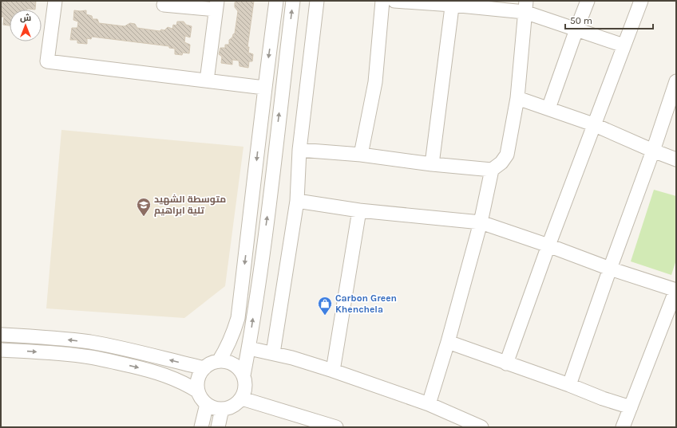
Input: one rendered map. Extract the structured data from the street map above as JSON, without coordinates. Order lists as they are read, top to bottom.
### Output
{
  "places": {
    "school or university": ["متوسطة الشهيد تلية ابراهيم"],
    "shop": ["Carbon Green Khenchela"]
  },
  "scale_bar": "50 m",
  "north": "top"
}
